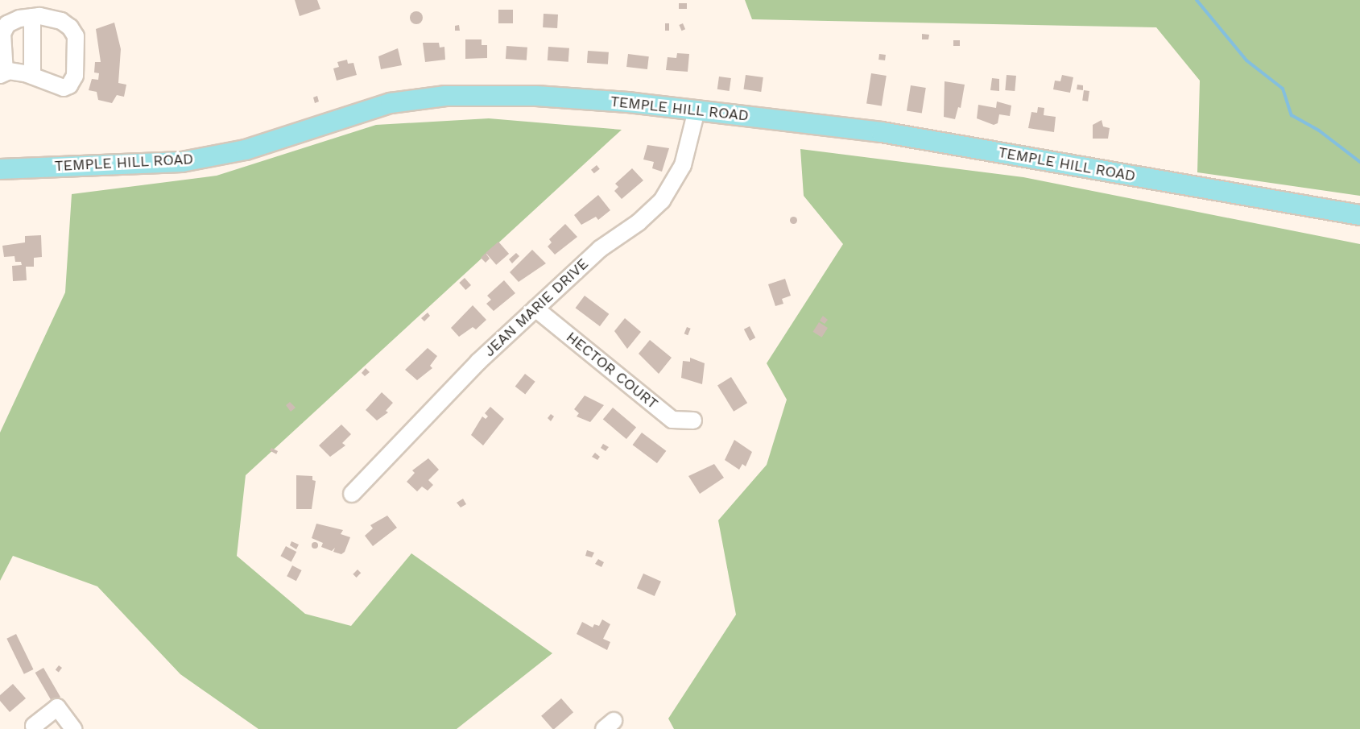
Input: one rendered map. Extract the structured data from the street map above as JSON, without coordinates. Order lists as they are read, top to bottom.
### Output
{
  "streets": {
    "main road": ["TEMPLE HILL ROAD"],
    "street": ["JEAN MARIE DRIVE", "HECTOR COURT"]
  },
  "crossings": [
    ["TEMPLE HILL ROAD", "JEAN MARIE DRIVE"],
    ["JEAN MARIE DRIVE", "HECTOR COURT"]
  ]
}
